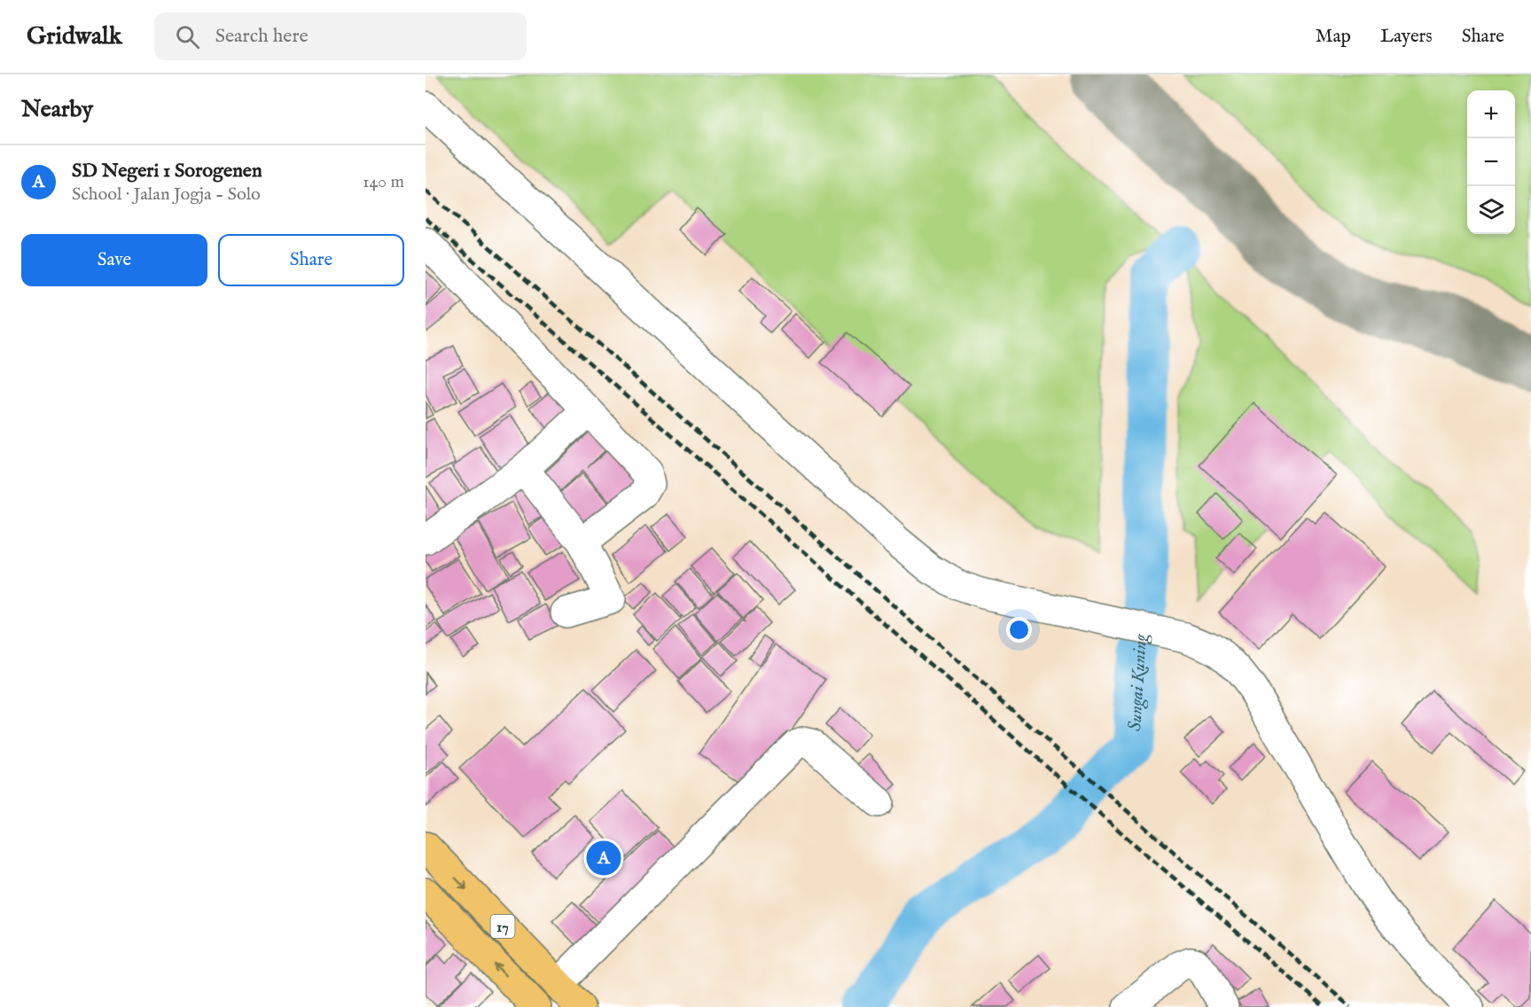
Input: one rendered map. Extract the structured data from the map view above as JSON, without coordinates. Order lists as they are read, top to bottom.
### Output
{
  "streets": {
    "highway": ["17"]
  },
  "water": ["Sungai Kuning"],
  "page": {
    "header": "Gridwalk",
    "search": "Search here",
    "nav": ["Map", "Layers", "Share"],
    "heading": "Nearby",
    "map_buttons": ["+", "−"],
    "list": [
      {
        "mark": "A",
        "name": "SD Negeri 1 Sorogenen",
        "note": "School · Jalan Jogja - Solo",
        "value": "140 m"
      }
    ],
    "buttons": ["Save", "Share"],
    "pins": "A"
  }
}
